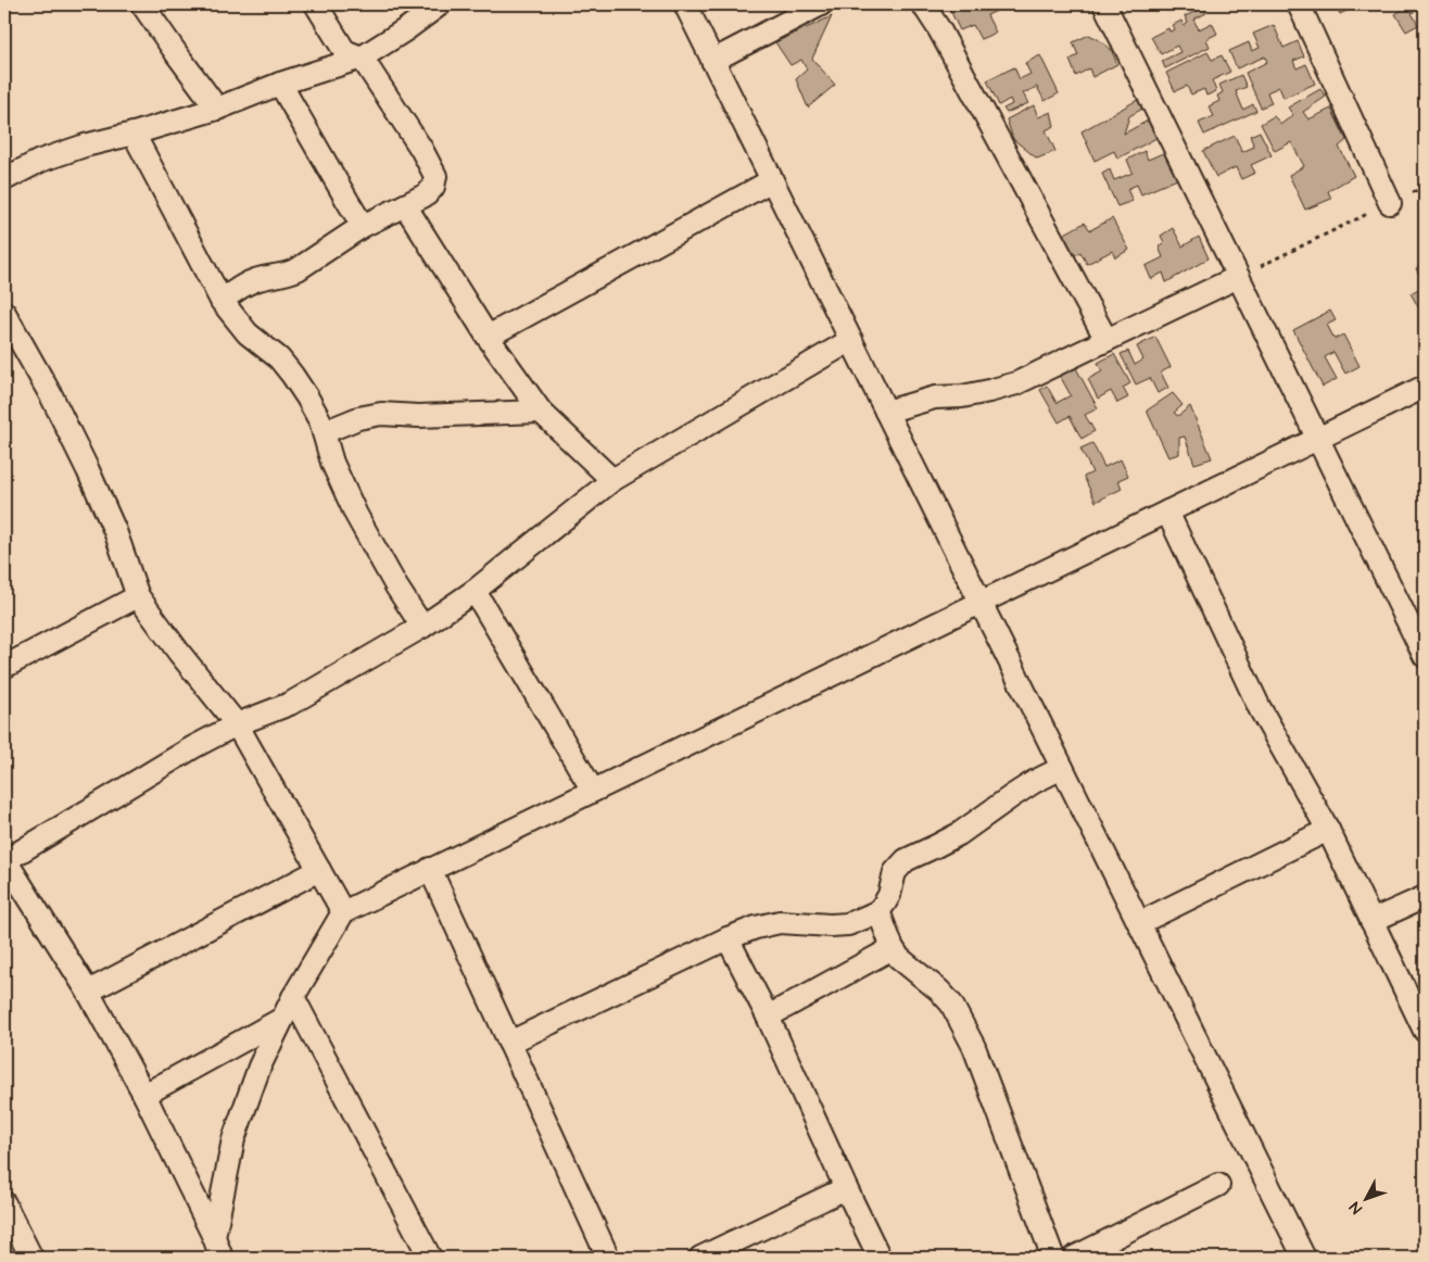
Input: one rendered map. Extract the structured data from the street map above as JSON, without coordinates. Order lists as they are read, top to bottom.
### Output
{
  "north": "bottom left"
}
